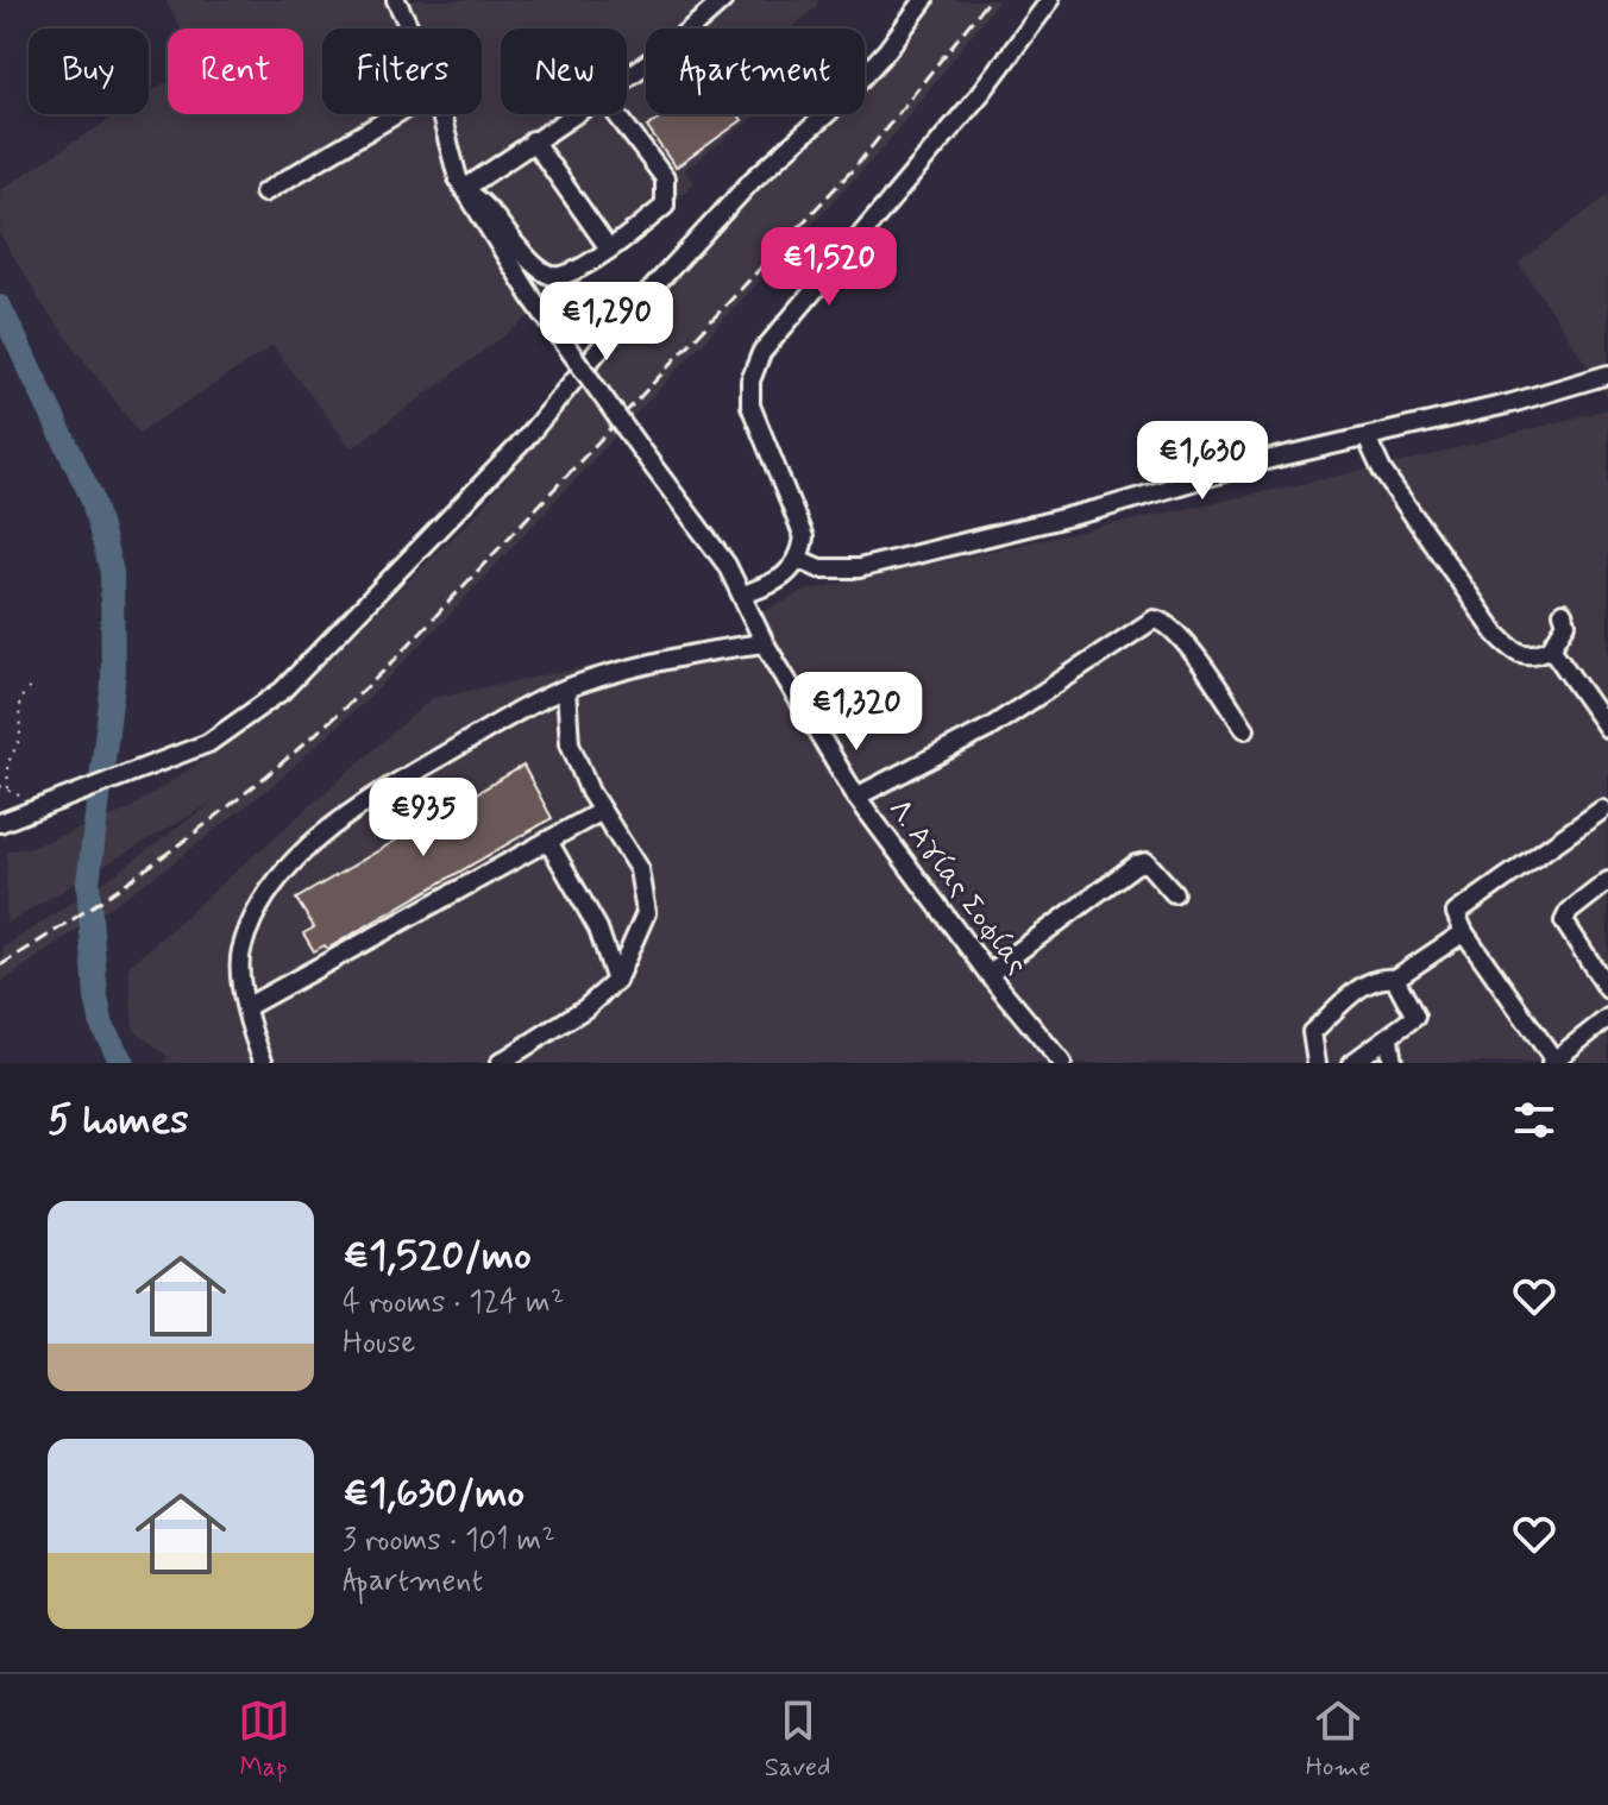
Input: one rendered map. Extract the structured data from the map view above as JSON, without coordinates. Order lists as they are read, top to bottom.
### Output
{
  "streets": {
    "street": ["Λ. Αγίας Σοφίας"]
  },
  "page": {
    "chip": [
      "Buy",
      "Rent",
      "Filters",
      "New",
      "Apartment"
    ],
    "price": [
      "€1,520",
      "€1,290",
      "€1,630",
      "€1,320",
      "€935"
    ],
    "heading": "5 homes",
    "list": [
      {
        "name": "€1,520/mo",
        "note": "4 rooms · 124 m² · House"
      },
      {
        "name": "€1,630/mo",
        "note": "3 rooms · 101 m² · Apartment"
      }
    ],
    "tabs": ["Map", "Saved", "Home"]
  }
}
